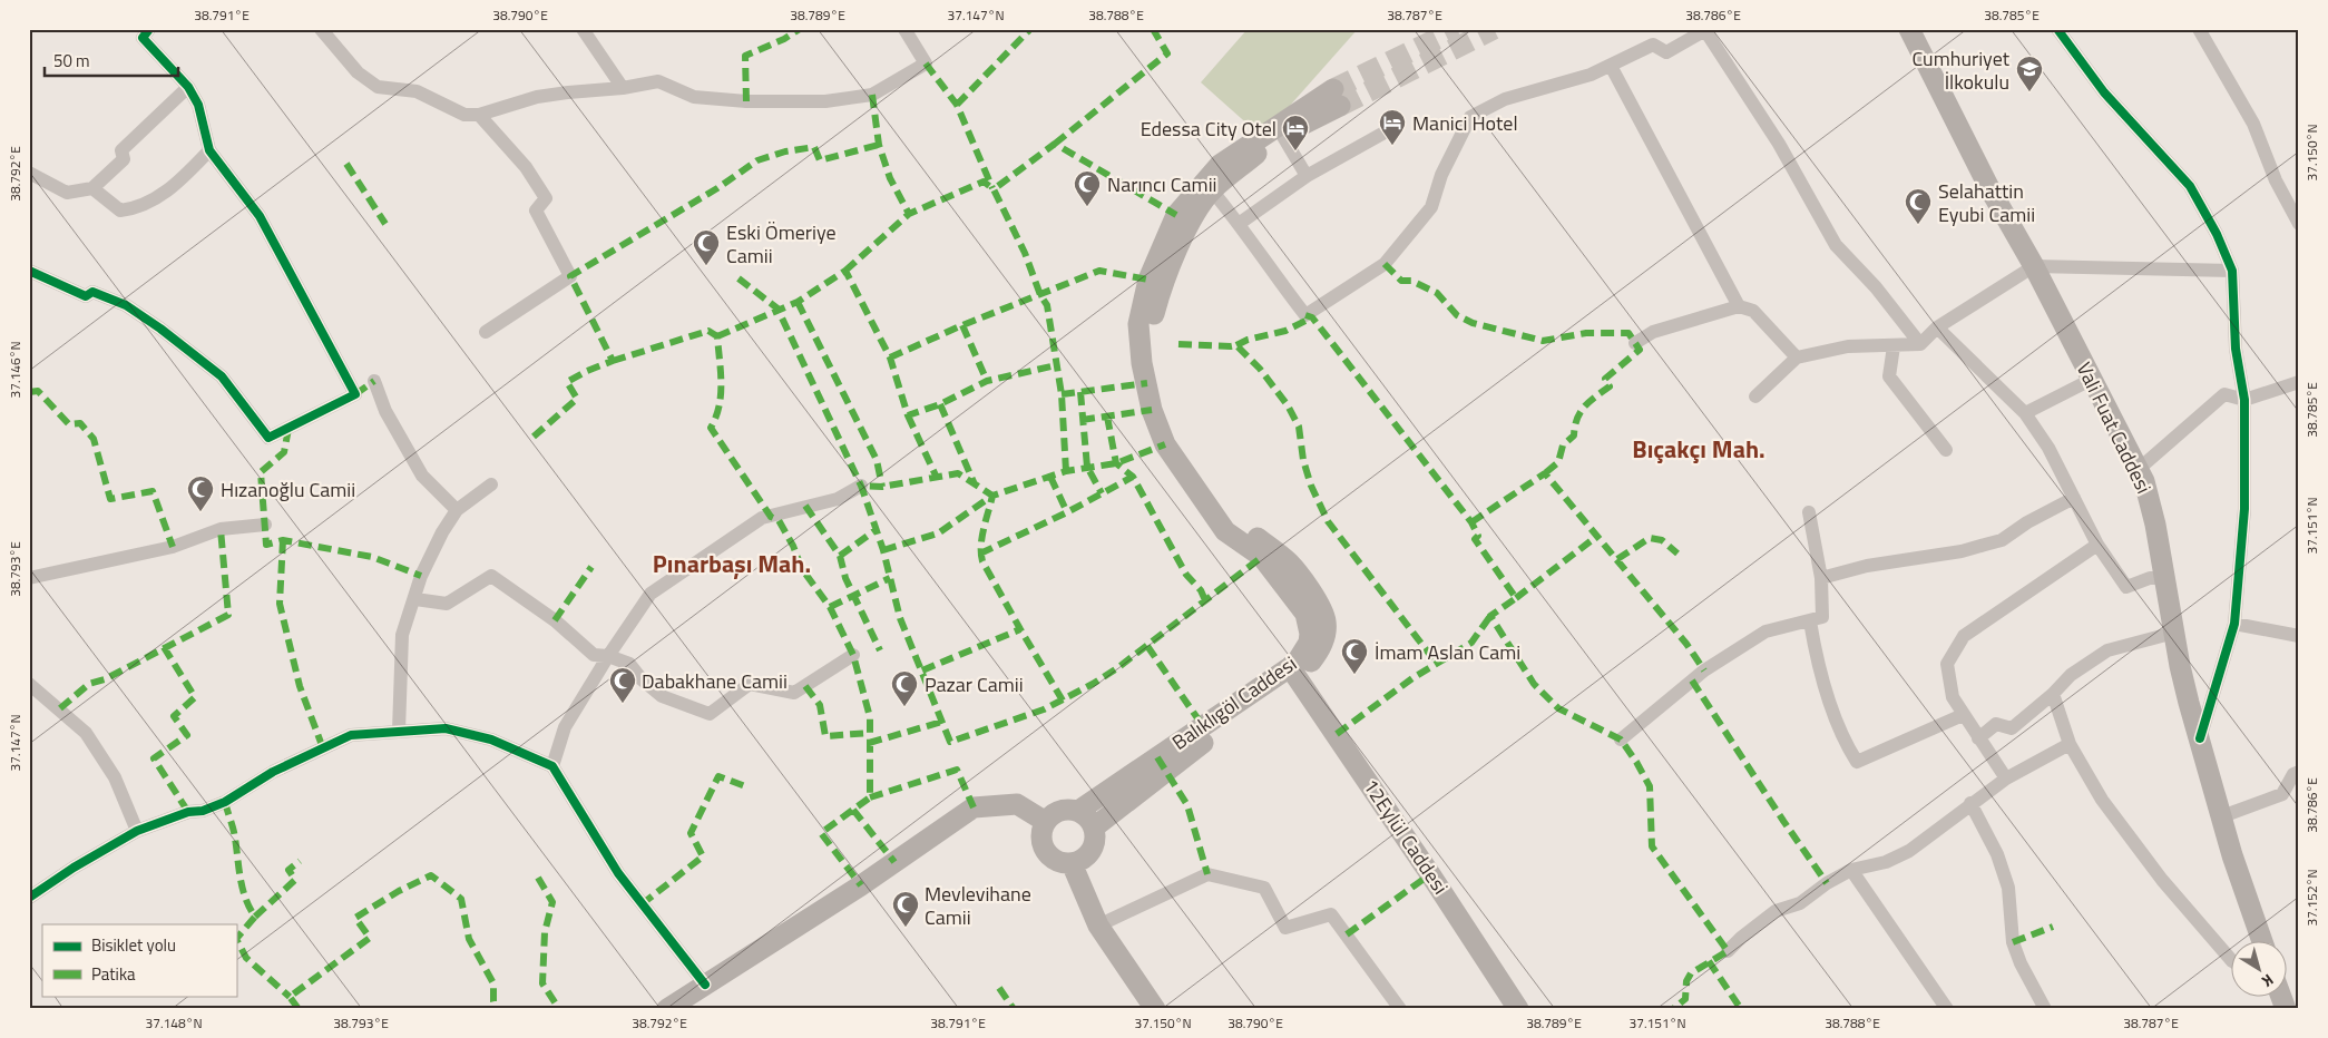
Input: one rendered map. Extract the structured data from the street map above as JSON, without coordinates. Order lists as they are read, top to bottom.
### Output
{
  "streets": {
    "main road": ["Vali Fuat Caddesi", "Balıklıgöl Caddesi", "12Eylül Caddesi"]
  },
  "crossings": [
    ["Balıklıgöl Caddesi", "12Eylül Caddesi"]
  ],
  "districts": ["Bıçakçı Mah.", "Pınarbaşı Mah."],
  "places": {
    "school or university": ["Cumhuriyet İlkokulu"],
    "hotel": ["Manici Hotel", "Edessa City Otel"],
    "mosque": [
      "Narıncı Camii",
      "Selahattin Eyubi Camii",
      "Eski Ömeriye Camii",
      "Hızanoğlu Camii",
      "İmam Aslan Cami",
      "Dabakhane Camii",
      "Pazar Camii",
      "Mevlevihane Camii"
    ]
  },
  "legend": ["Bisiklet yolu", "Patika"],
  "scale_bar": "50 m",
  "north": "bottom right",
  "coordinates": [
    "38.791°E",
    "38.790°E",
    "38.789°E",
    "37.147°N",
    "38.788°E",
    "38.787°E",
    "38.786°E",
    "38.785°E",
    "37.150°N",
    "38.792°E",
    "37.146°N",
    "37.151°N",
    "38.793°E",
    "37.152°N",
    "37.148°N"
  ]
}
